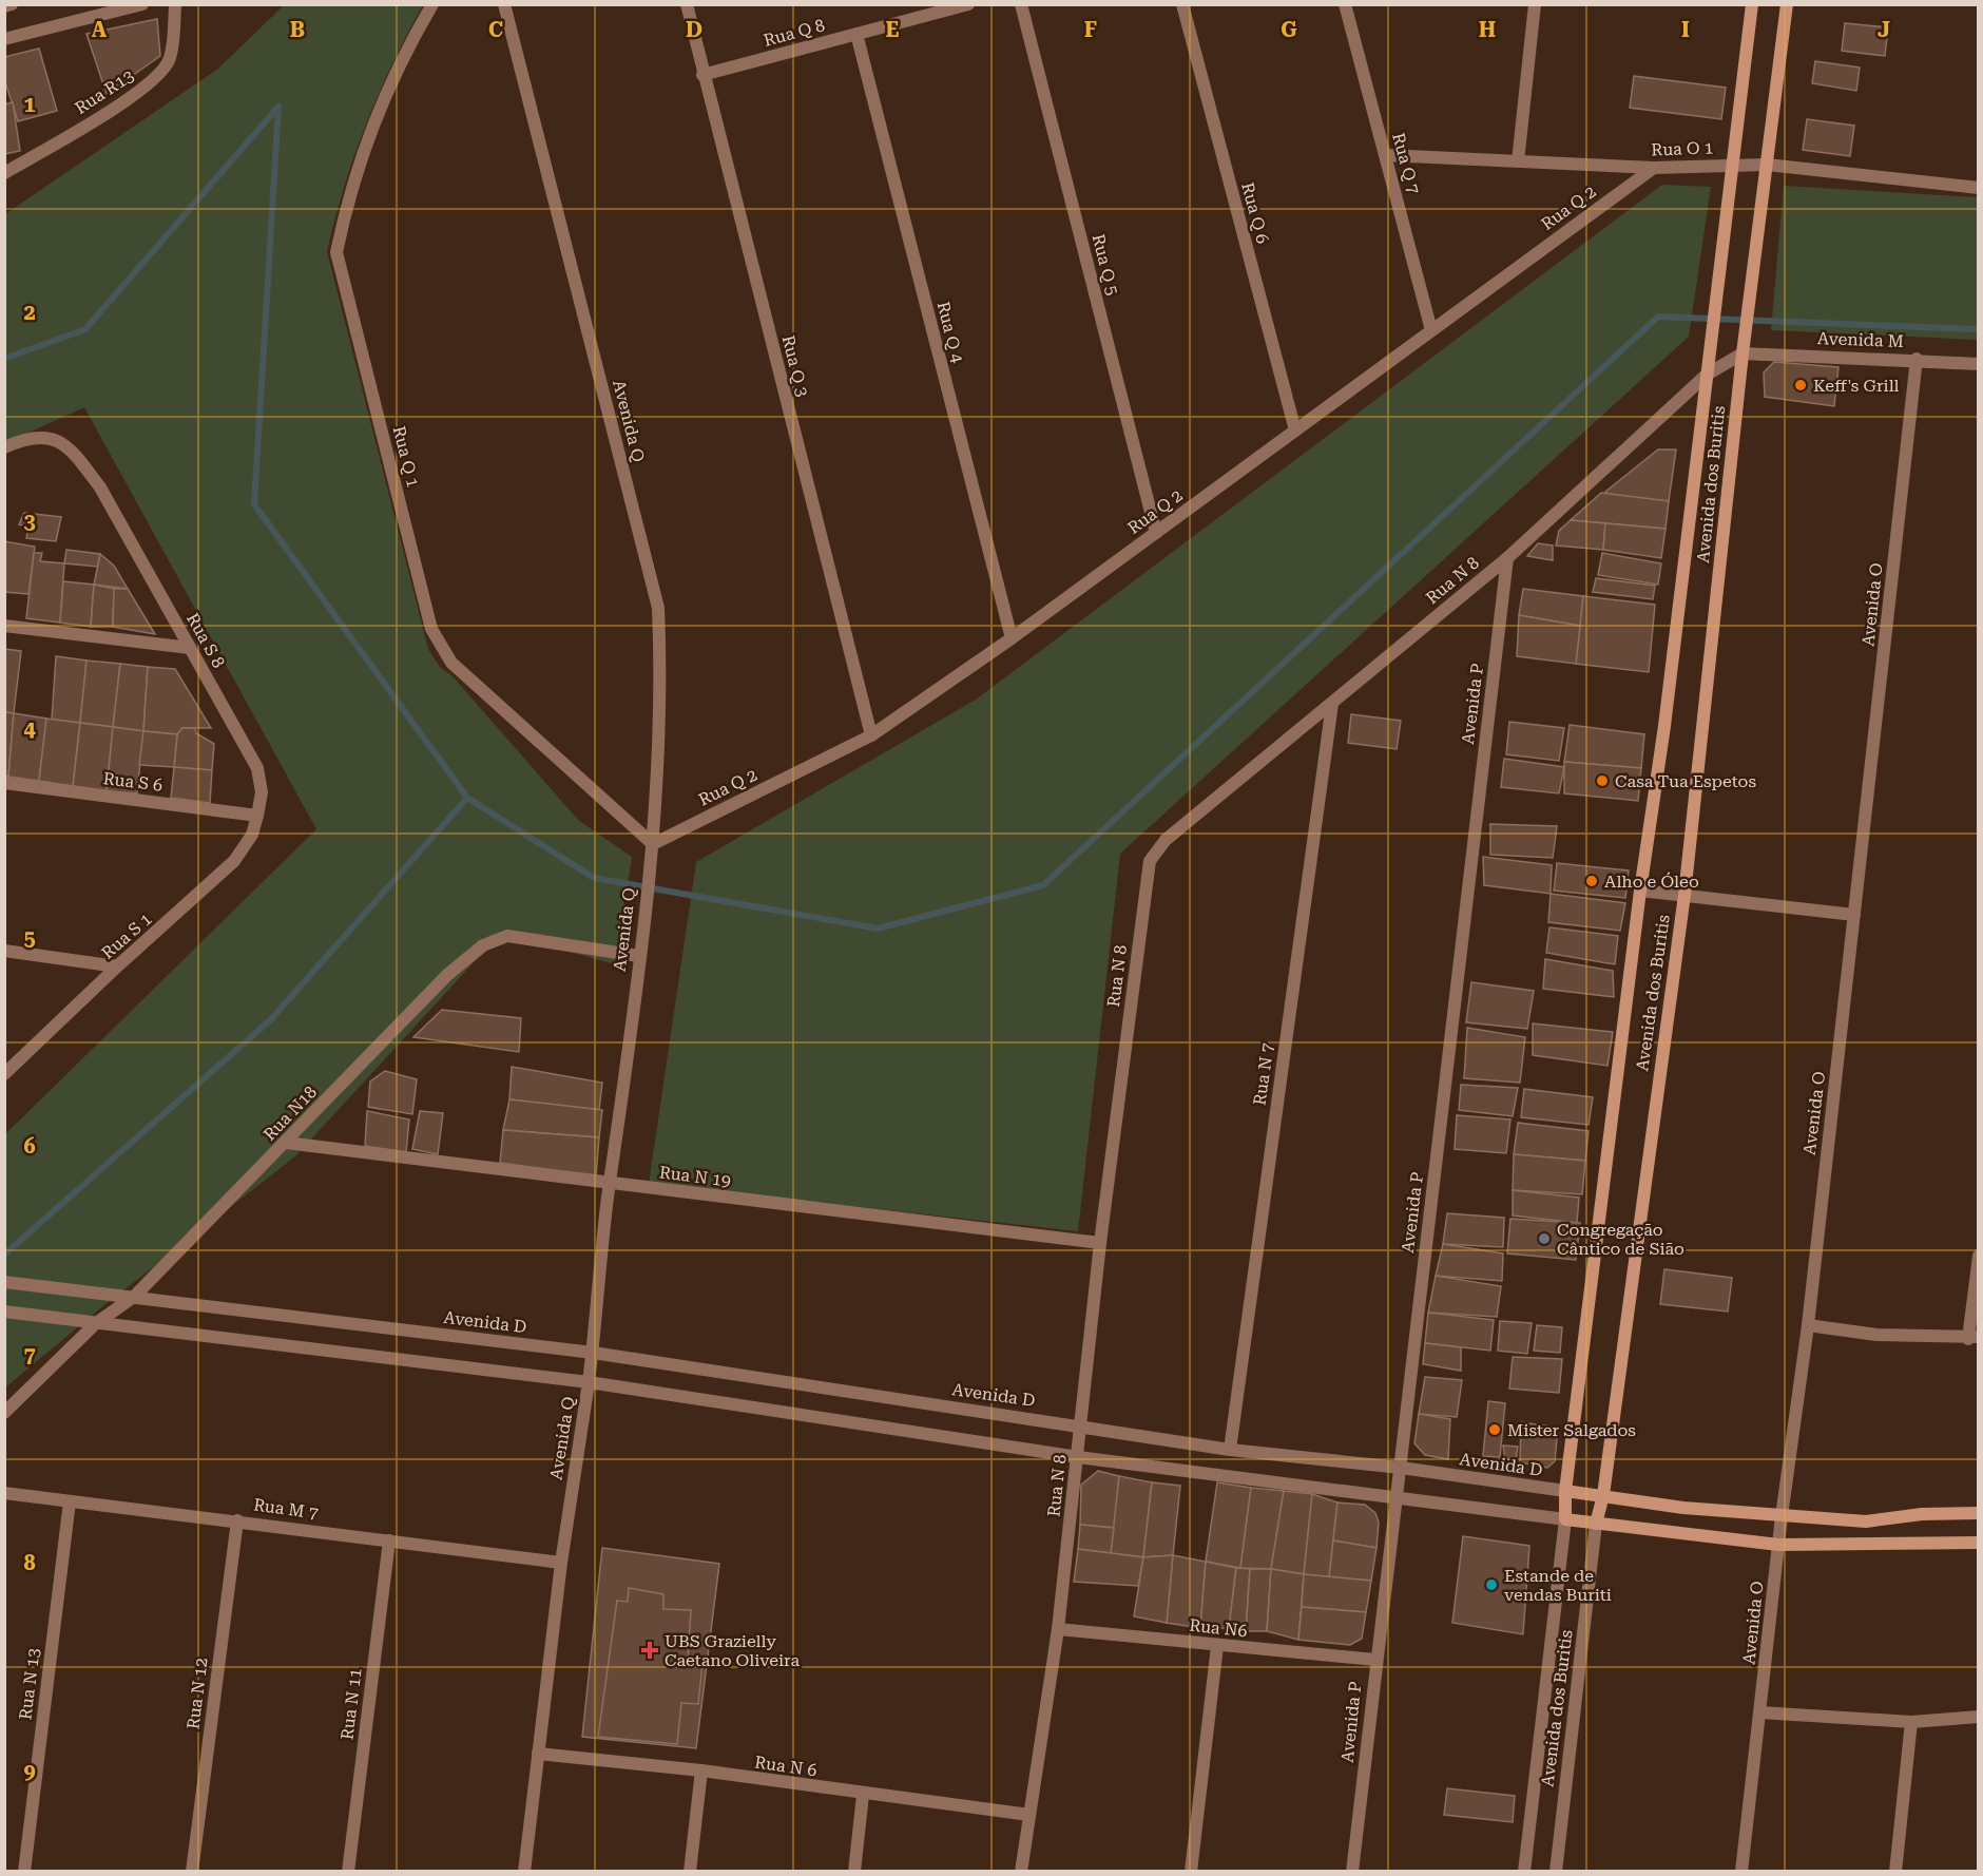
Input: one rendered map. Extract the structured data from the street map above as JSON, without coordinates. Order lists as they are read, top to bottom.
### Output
{
  "streets": {
    "main road": ["Avenida dos Buritis", "Avenida D"],
    "street": [
      "Rua Q 8",
      "Rua R13",
      "Rua O 1",
      "Rua Q 7",
      "Rua Q 2",
      "Rua Q 6",
      "Rua Q 5",
      "Rua Q 4",
      "Avenida M",
      "Rua Q 3",
      "Avenida Q",
      "Rua Q 1",
      "Rua N 8",
      "Avenida O",
      "Rua S 8",
      "Avenida P",
      "Rua S 6",
      "Rua S 1",
      "Rua N 7",
      "Rua N18",
      "Rua N 19",
      "Rua M 7",
      "Rua N6",
      "Rua N 13",
      "Rua N 12",
      "Rua N 11",
      "Rua N 6"
    ]
  },
  "crossings": [
    ["Rua Q 8", "Rua Q 4"],
    ["Rua Q 8", "Rua Q 3"],
    ["Rua O 1", "Rua Q 7"],
    ["Rua O 1", "Rua Q 2"],
    ["Rua O 1", "Avenida dos Buritis"],
    ["Rua Q 7", "Rua Q 2"],
    ["Rua Q 2", "Rua Q 6"],
    ["Rua Q 2", "Rua Q 5"],
    ["Rua Q 2", "Rua Q 4"],
    ["Rua Q 2", "Rua Q 3"],
    ["Rua Q 2", "Avenida Q"],
    ["Rua Q 2", "Rua Q 1"],
    ["Avenida M", "Avenida dos Buritis"],
    ["Avenida M", "Rua N 8"],
    ["Avenida M", "Avenida O"],
    ["Avenida Q", "Rua Q 1"],
    ["Avenida Q", "Rua N18"],
    ["Avenida Q", "Rua N 19"],
    ["Avenida Q", "Avenida D"],
    ["Avenida Q", "Rua M 7"],
    ["Avenida Q", "Rua N 6"],
    ["Avenida dos Buritis", "Rua N 8"],
    ["Avenida dos Buritis", "Avenida D"],
    ["Rua N 8", "Avenida P"],
    ["Rua N 8", "Rua N 7"],
    ["Rua N 8", "Rua N 19"],
    ["Rua N 8", "Avenida D"],
    ["Rua N 8", "Rua N6"],
    ["Rua N 8", "Rua N 6"],
    ["Avenida O", "Avenida D"],
    ["Rua S 8", "Rua S 6"],
    ["Rua S 8", "Rua S 1"],
    ["Avenida P", "Avenida D"],
    ["Avenida P", "Rua N6"],
    ["Rua S 6", "Rua S 1"],
    ["Rua N 7", "Avenida D"],
    ["Rua N18", "Rua N 19"],
    ["Rua N18", "Avenida D"],
    ["Rua M 7", "Rua N 13"],
    ["Rua M 7", "Rua N 12"],
    ["Rua M 7", "Rua N 11"]
  ],
  "places": {
    "other": [
      "Keff's Grill",
      "Casa Tua Espetos",
      "Alho e Óleo",
      "Congregação Cântico de Sião",
      "Mister Salgados",
      "Estande de vendas Buriti"
    ],
    "health": ["UBS Grazielly Caetano Oliveira"]
  },
  "grid": {
    "columns": [
      "A",
      "B",
      "C",
      "D",
      "E",
      "F",
      "G",
      "H",
      "I",
      "J"
    ],
    "rows": [
      "1",
      "2",
      "3",
      "4",
      "5",
      "6",
      "7",
      "8",
      "9"
    ]
  }
}
